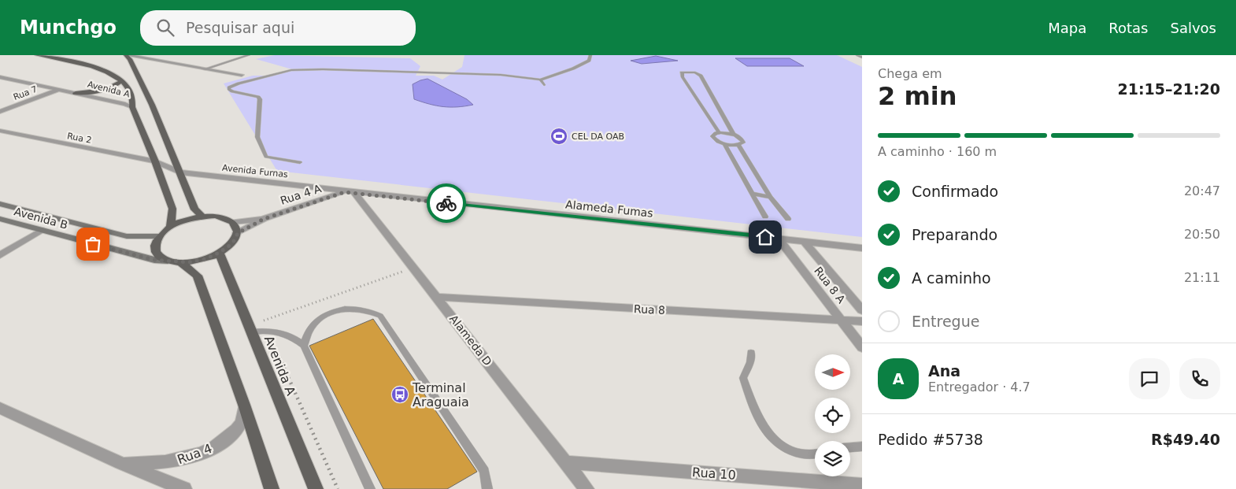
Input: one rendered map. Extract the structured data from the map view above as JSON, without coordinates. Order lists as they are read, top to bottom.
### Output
{
  "streets": {
    "main road": ["Avenida A"],
    "street": [
      "Rua 7",
      "Rua 2",
      "Avenida Furnas",
      "Rua 4 A",
      "Alameda Fumas",
      "Avenida B",
      "Rua 8 A",
      "Rua 8",
      "Alameda D",
      "Rua 4",
      "Rua 10"
    ]
  },
  "crossings": [
    ["Avenida A", "Rua 7"],
    ["Avenida A", "Rua 2"],
    ["Avenida A", "Avenida Furnas"],
    ["Rua 2", "Avenida Furnas"],
    ["Avenida Furnas", "Rua 4 A"],
    ["Avenida Furnas", "Alameda Fumas"],
    ["Avenida Furnas", "Alameda D"],
    ["Rua 4 A", "Alameda Fumas"],
    ["Rua 4 A", "Alameda D"],
    ["Alameda Fumas", "Rua 8 A"],
    ["Alameda Fumas", "Alameda D"],
    ["Rua 8 A", "Rua 8"],
    ["Rua 8", "Alameda D"],
    ["Alameda D", "Rua 10"]
  ],
  "places": {
    "sports": ["CEL DA OAB"],
    "bus stop": ["Terminal Araguaia"]
  },
  "north": "right",
  "page": {
    "header": "Munchgo",
    "search": "Pesquisar aqui",
    "nav": ["Mapa", "Rotas", "Salvos"],
    "heading": ["2 min", "Chega em", "21:15–21:20"],
    "panel": [
      "Ana",
      "Entregador · 4.7",
      "Pedido #5738",
      "R$49.40"
    ],
    "bar": "A caminho · 160 m",
    "list": [
      ["Confirmado", "20:47"],
      ["Preparando", "20:50"],
      ["A caminho", "21:11"],
      "Entregue"
    ],
    "round": "A"
  }
}
